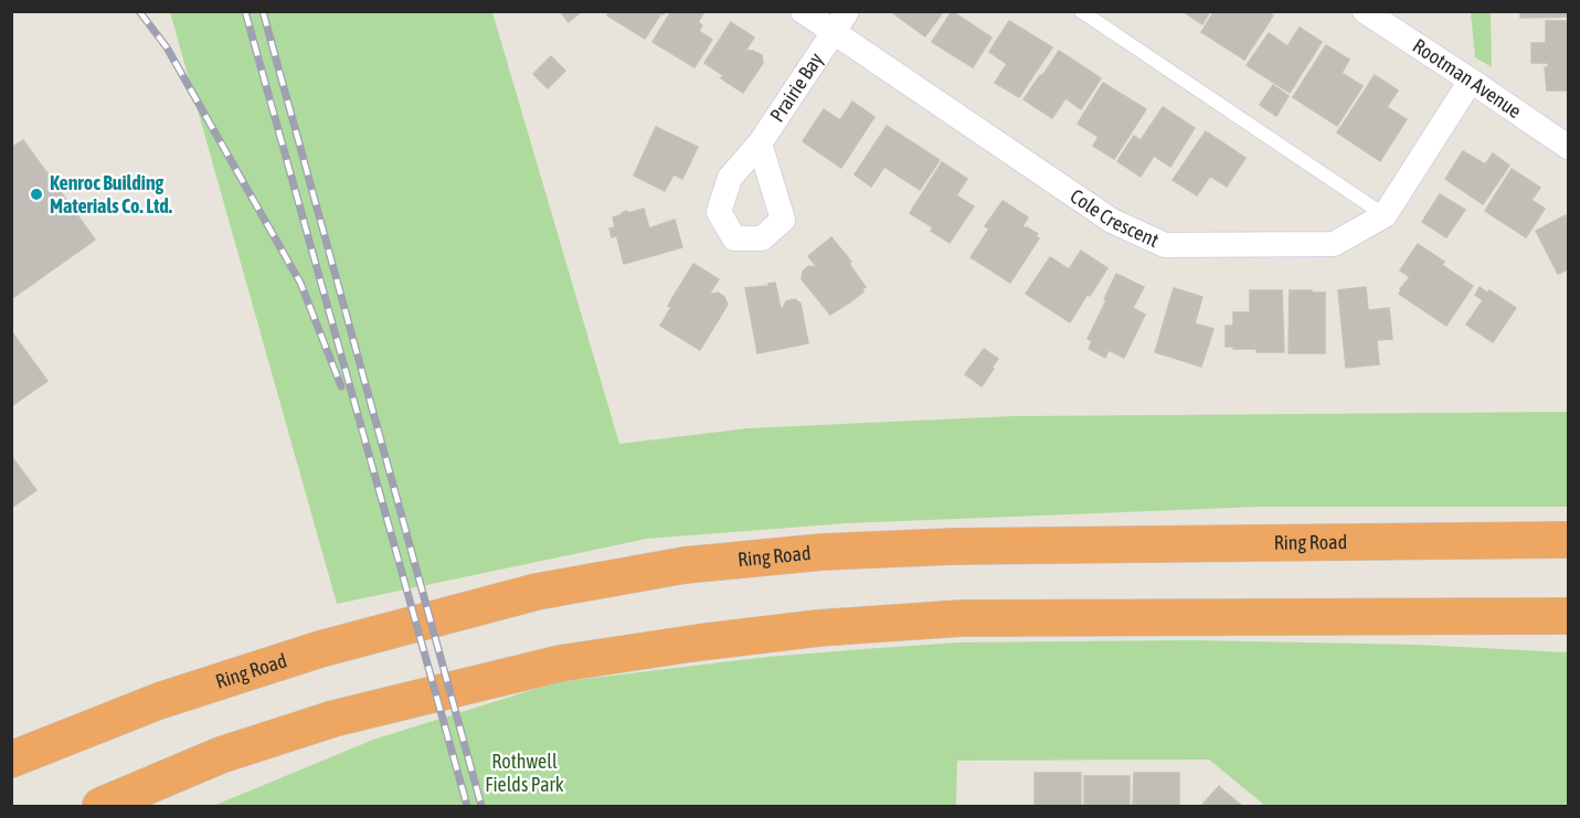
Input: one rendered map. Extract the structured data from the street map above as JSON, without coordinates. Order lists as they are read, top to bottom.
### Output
{
  "streets": {
    "highway": ["Ring Road"],
    "street": ["Rootman Avenue", "Prairie Bay", "Cole Crescent"]
  },
  "crossings": [
    ["Rootman Avenue", "Cole Crescent"],
    ["Prairie Bay", "Cole Crescent"]
  ],
  "parks": ["Rothwell Fields Park"],
  "places": ["Kenroc Building Materials Co. Ltd."]
}
